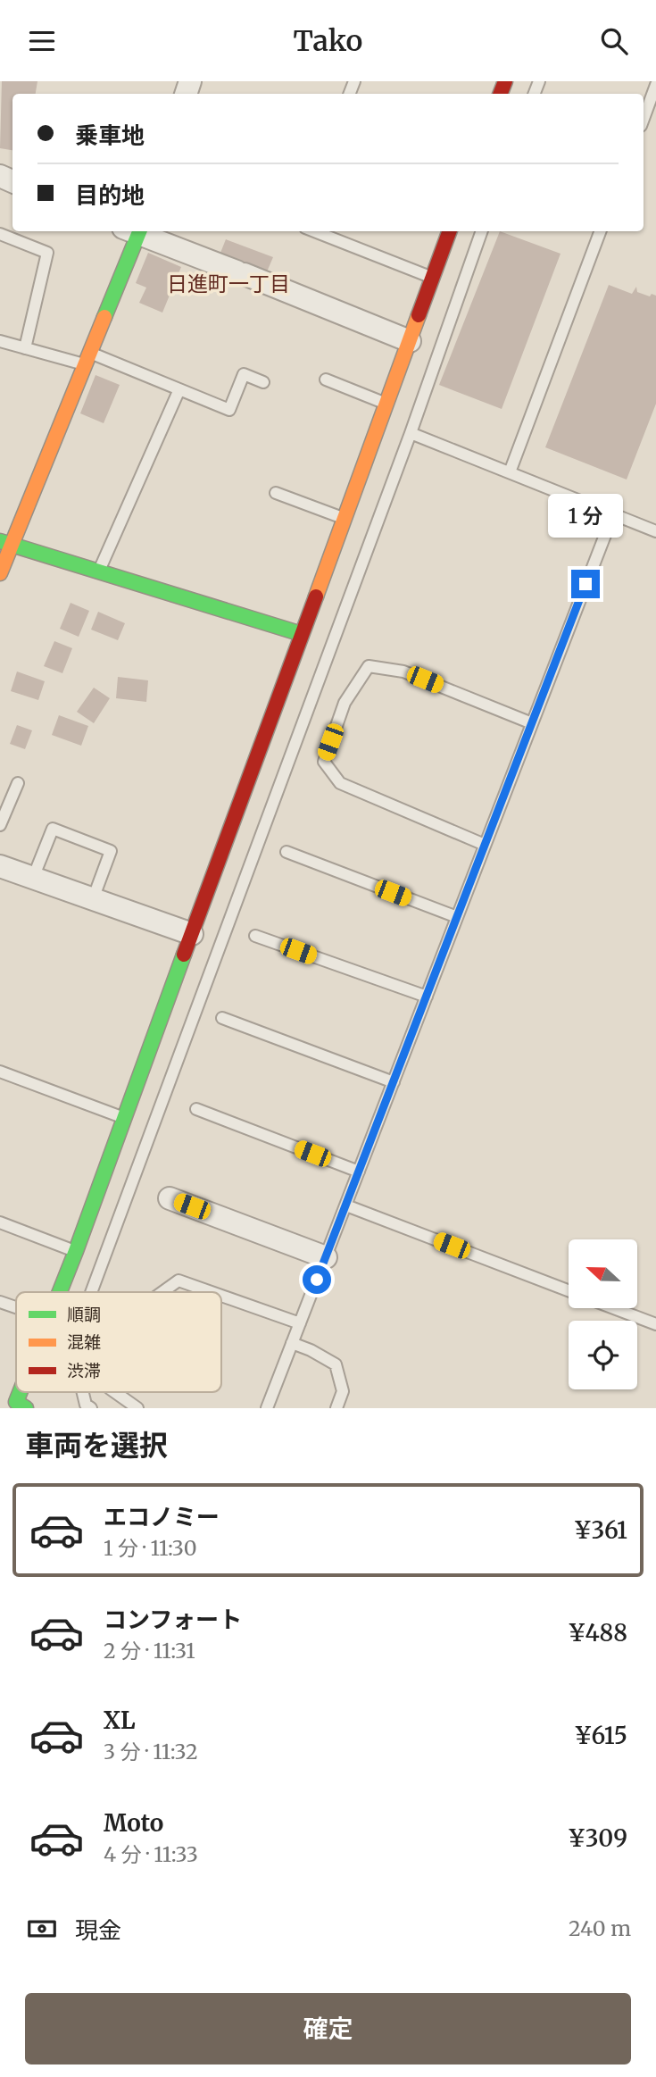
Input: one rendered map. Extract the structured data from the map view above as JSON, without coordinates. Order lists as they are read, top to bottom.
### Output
{
  "districts": ["日進町一丁目"],
  "legend": ["順調", "混雑", "渋滞"],
  "north": "left",
  "page": {
    "header": "Tako",
    "banner": ["乗車地", "目的地"],
    "bubble": "1 分",
    "heading": "車両を選択",
    "list": [
      {
        "name": "エコノミー",
        "note": "1 分 · 11:30",
        "value": "¥361"
      },
      {
        "name": "コンフォート",
        "note": "2 分 · 11:31",
        "value": "¥488"
      },
      {
        "name": "XL",
        "note": "3 分 · 11:32",
        "value": "¥615"
      },
      {
        "name": "Moto",
        "note": "4 分 · 11:33",
        "value": "¥309"
      }
    ],
    "pay": ["現金", "240 m"],
    "buttons": "確定"
  }
}
